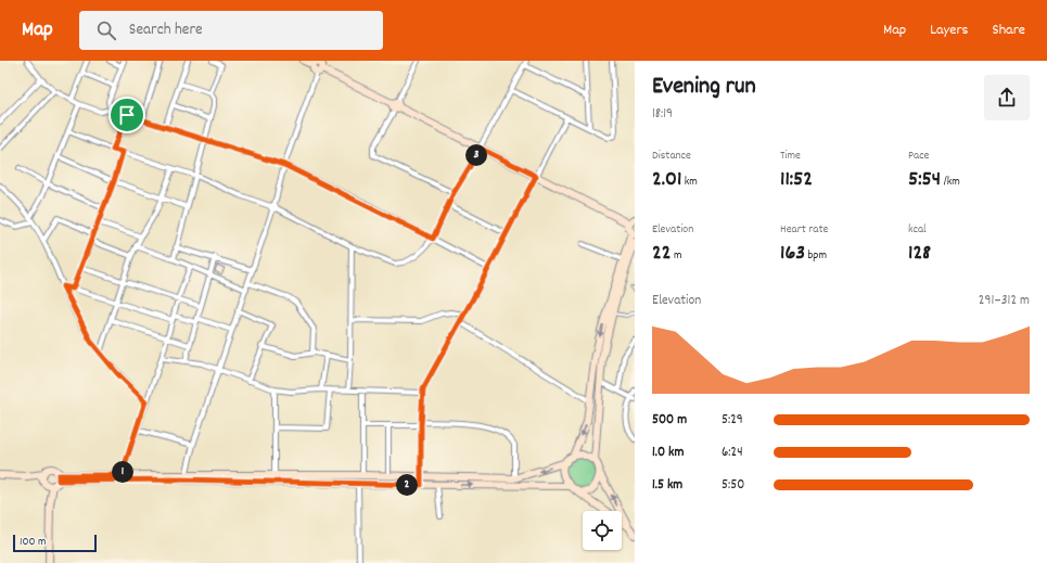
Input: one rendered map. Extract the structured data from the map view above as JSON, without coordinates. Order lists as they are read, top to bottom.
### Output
{
  "scale_bar": "100 m",
  "page": {
    "header": "Map",
    "search": "Search here",
    "nav": ["Map", "Layers", "Share"],
    "heading": ["Evening run", "18:19"],
    "stats": [
      ["Distance", "2.01 km"],
      ["Time", "11:52"],
      ["Pace", "5:54 /km"],
      ["Elevation", "22 m"],
      ["Heart rate", "163 bpm"],
      ["kcal", "128"]
    ],
    "pins": ["3", "1", "2"],
    "chart": ["Elevation", "291–312 m"],
    "list": [
      {
        "name": "500 m",
        "note": "5:29"
      },
      {
        "name": "1.0 km",
        "note": "6:24"
      },
      {
        "name": "1.5 km",
        "note": "5:50"
      }
    ],
    "scale": "100 m"
  }
}
